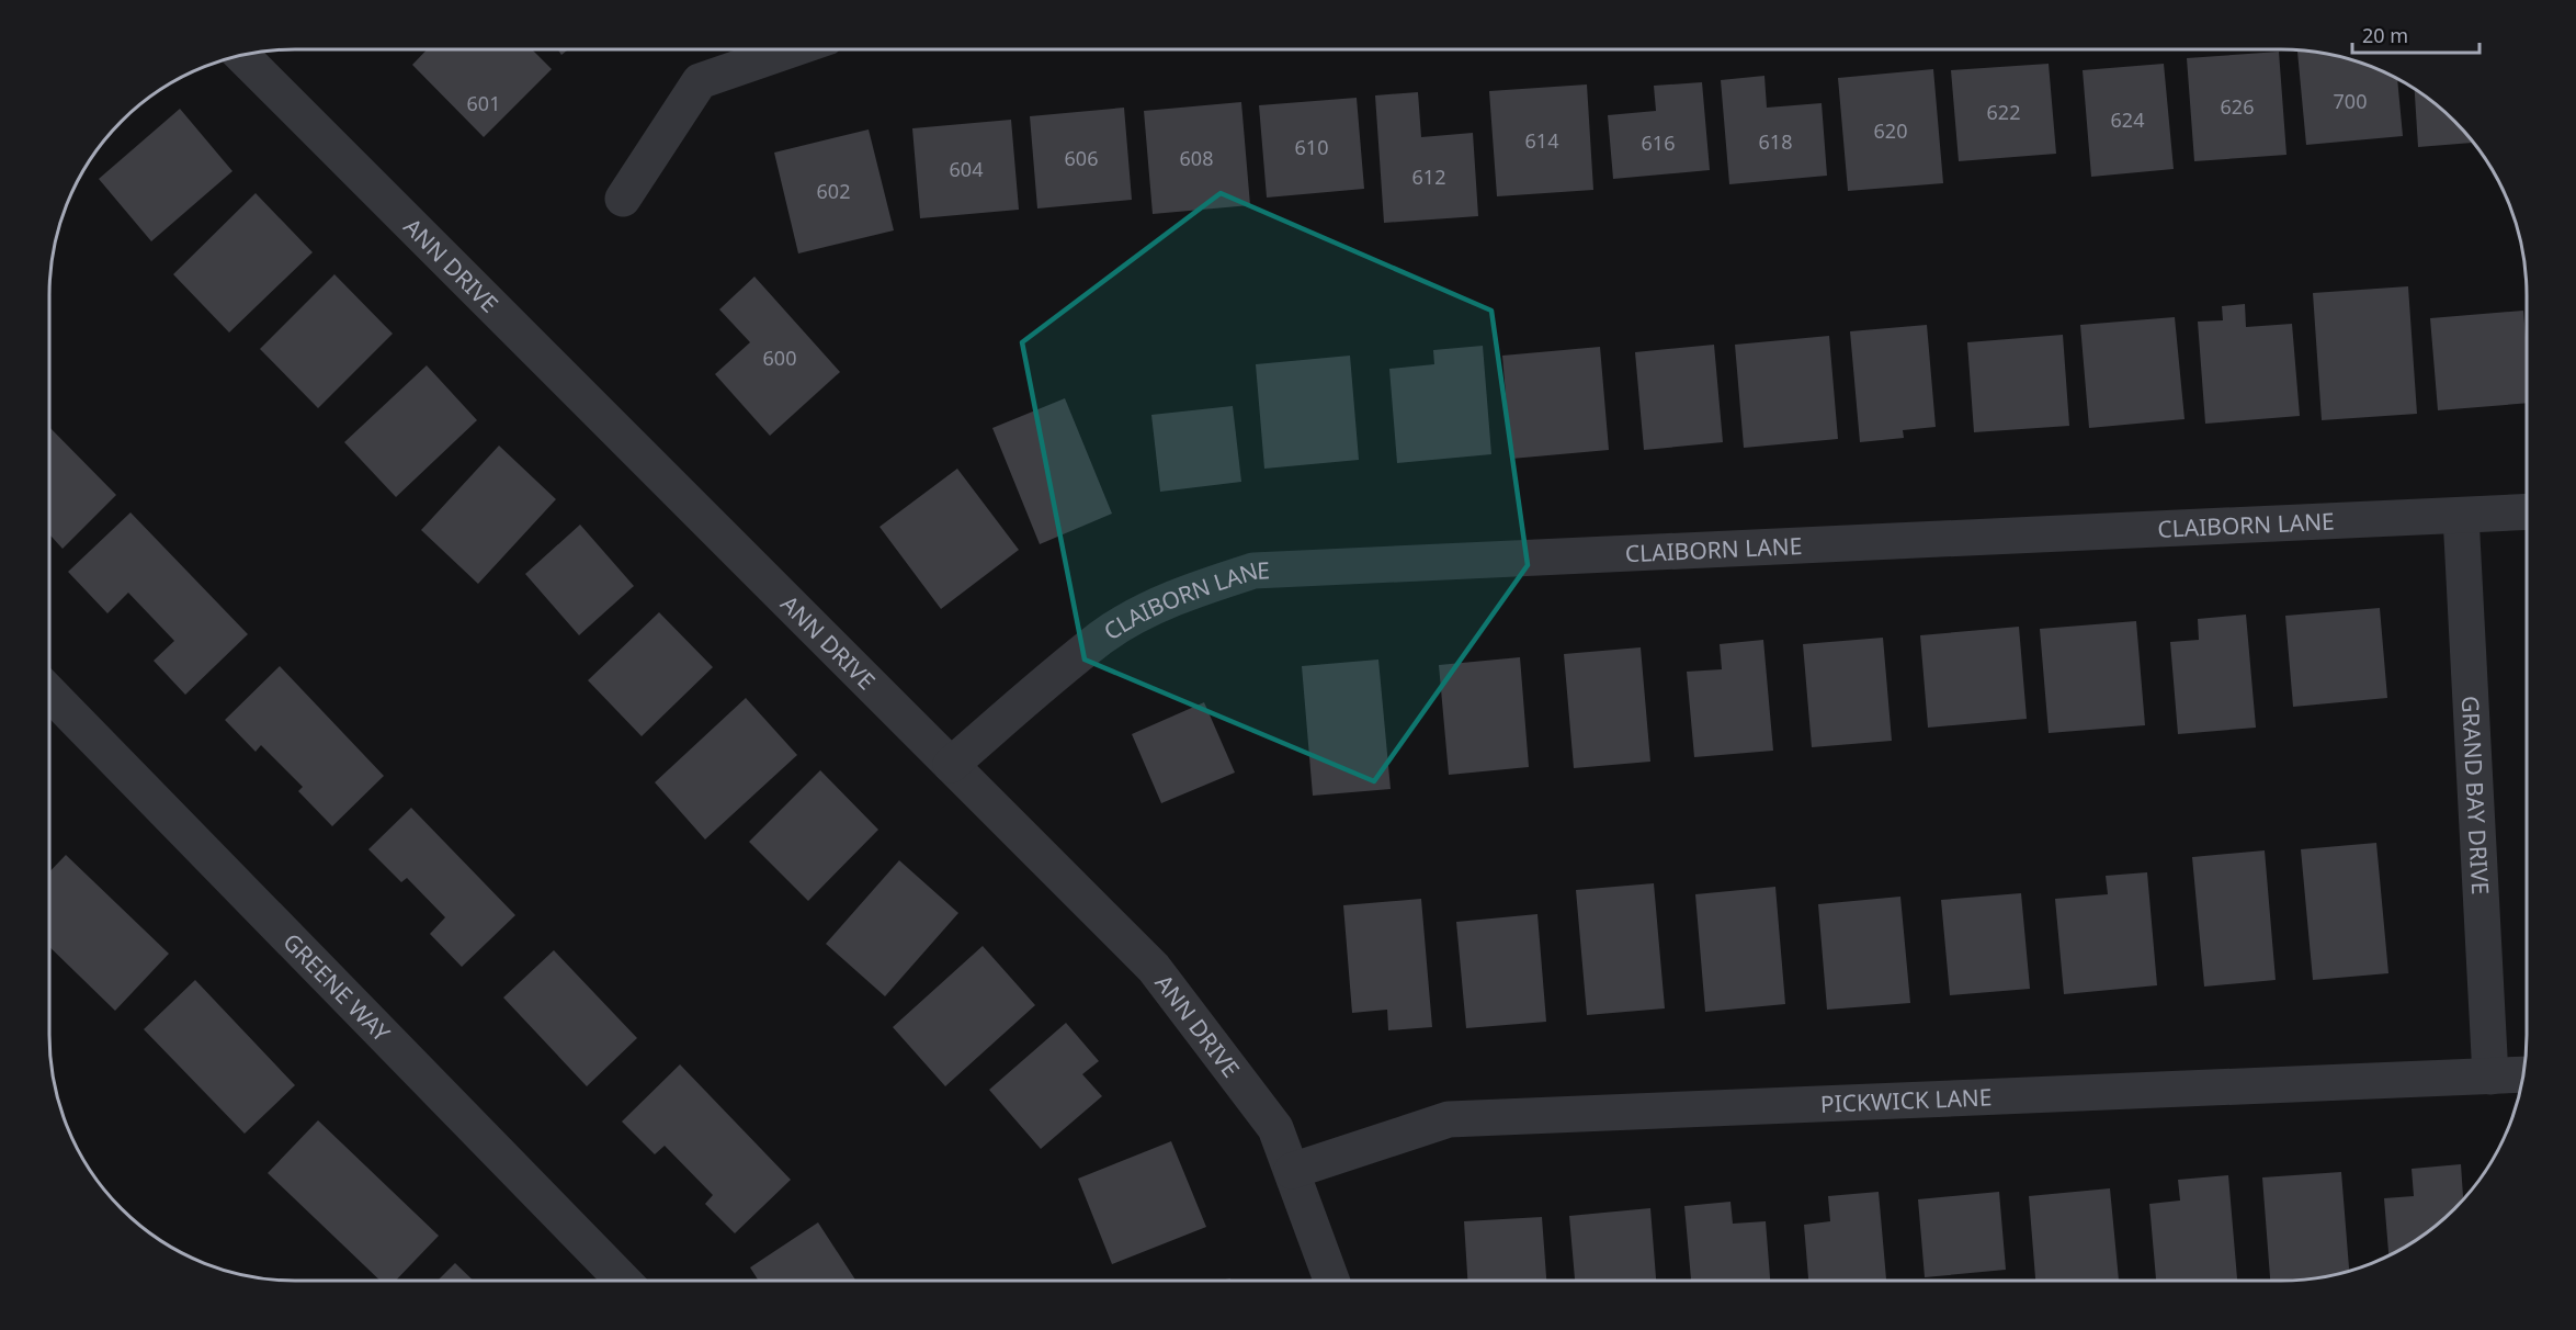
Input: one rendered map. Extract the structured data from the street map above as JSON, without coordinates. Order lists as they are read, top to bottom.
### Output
{
  "streets": {
    "street": [
      "ANN DRIVE",
      "CLAIBORN LANE",
      "GRAND BAY DRIVE",
      "GREENE WAY",
      "PICKWICK LANE"
    ]
  },
  "crossings": [
    ["ANN DRIVE", "CLAIBORN LANE"],
    ["ANN DRIVE", "PICKWICK LANE"],
    ["CLAIBORN LANE", "GRAND BAY DRIVE"],
    ["GRAND BAY DRIVE", "PICKWICK LANE"]
  ],
  "house_numbers": [
    "700",
    "601",
    "626",
    "622",
    "624",
    "620",
    "614",
    "618",
    "616",
    "610",
    "606",
    "608",
    "604",
    "612",
    "602",
    "600"
  ],
  "scale_bar": "20 m"
}
